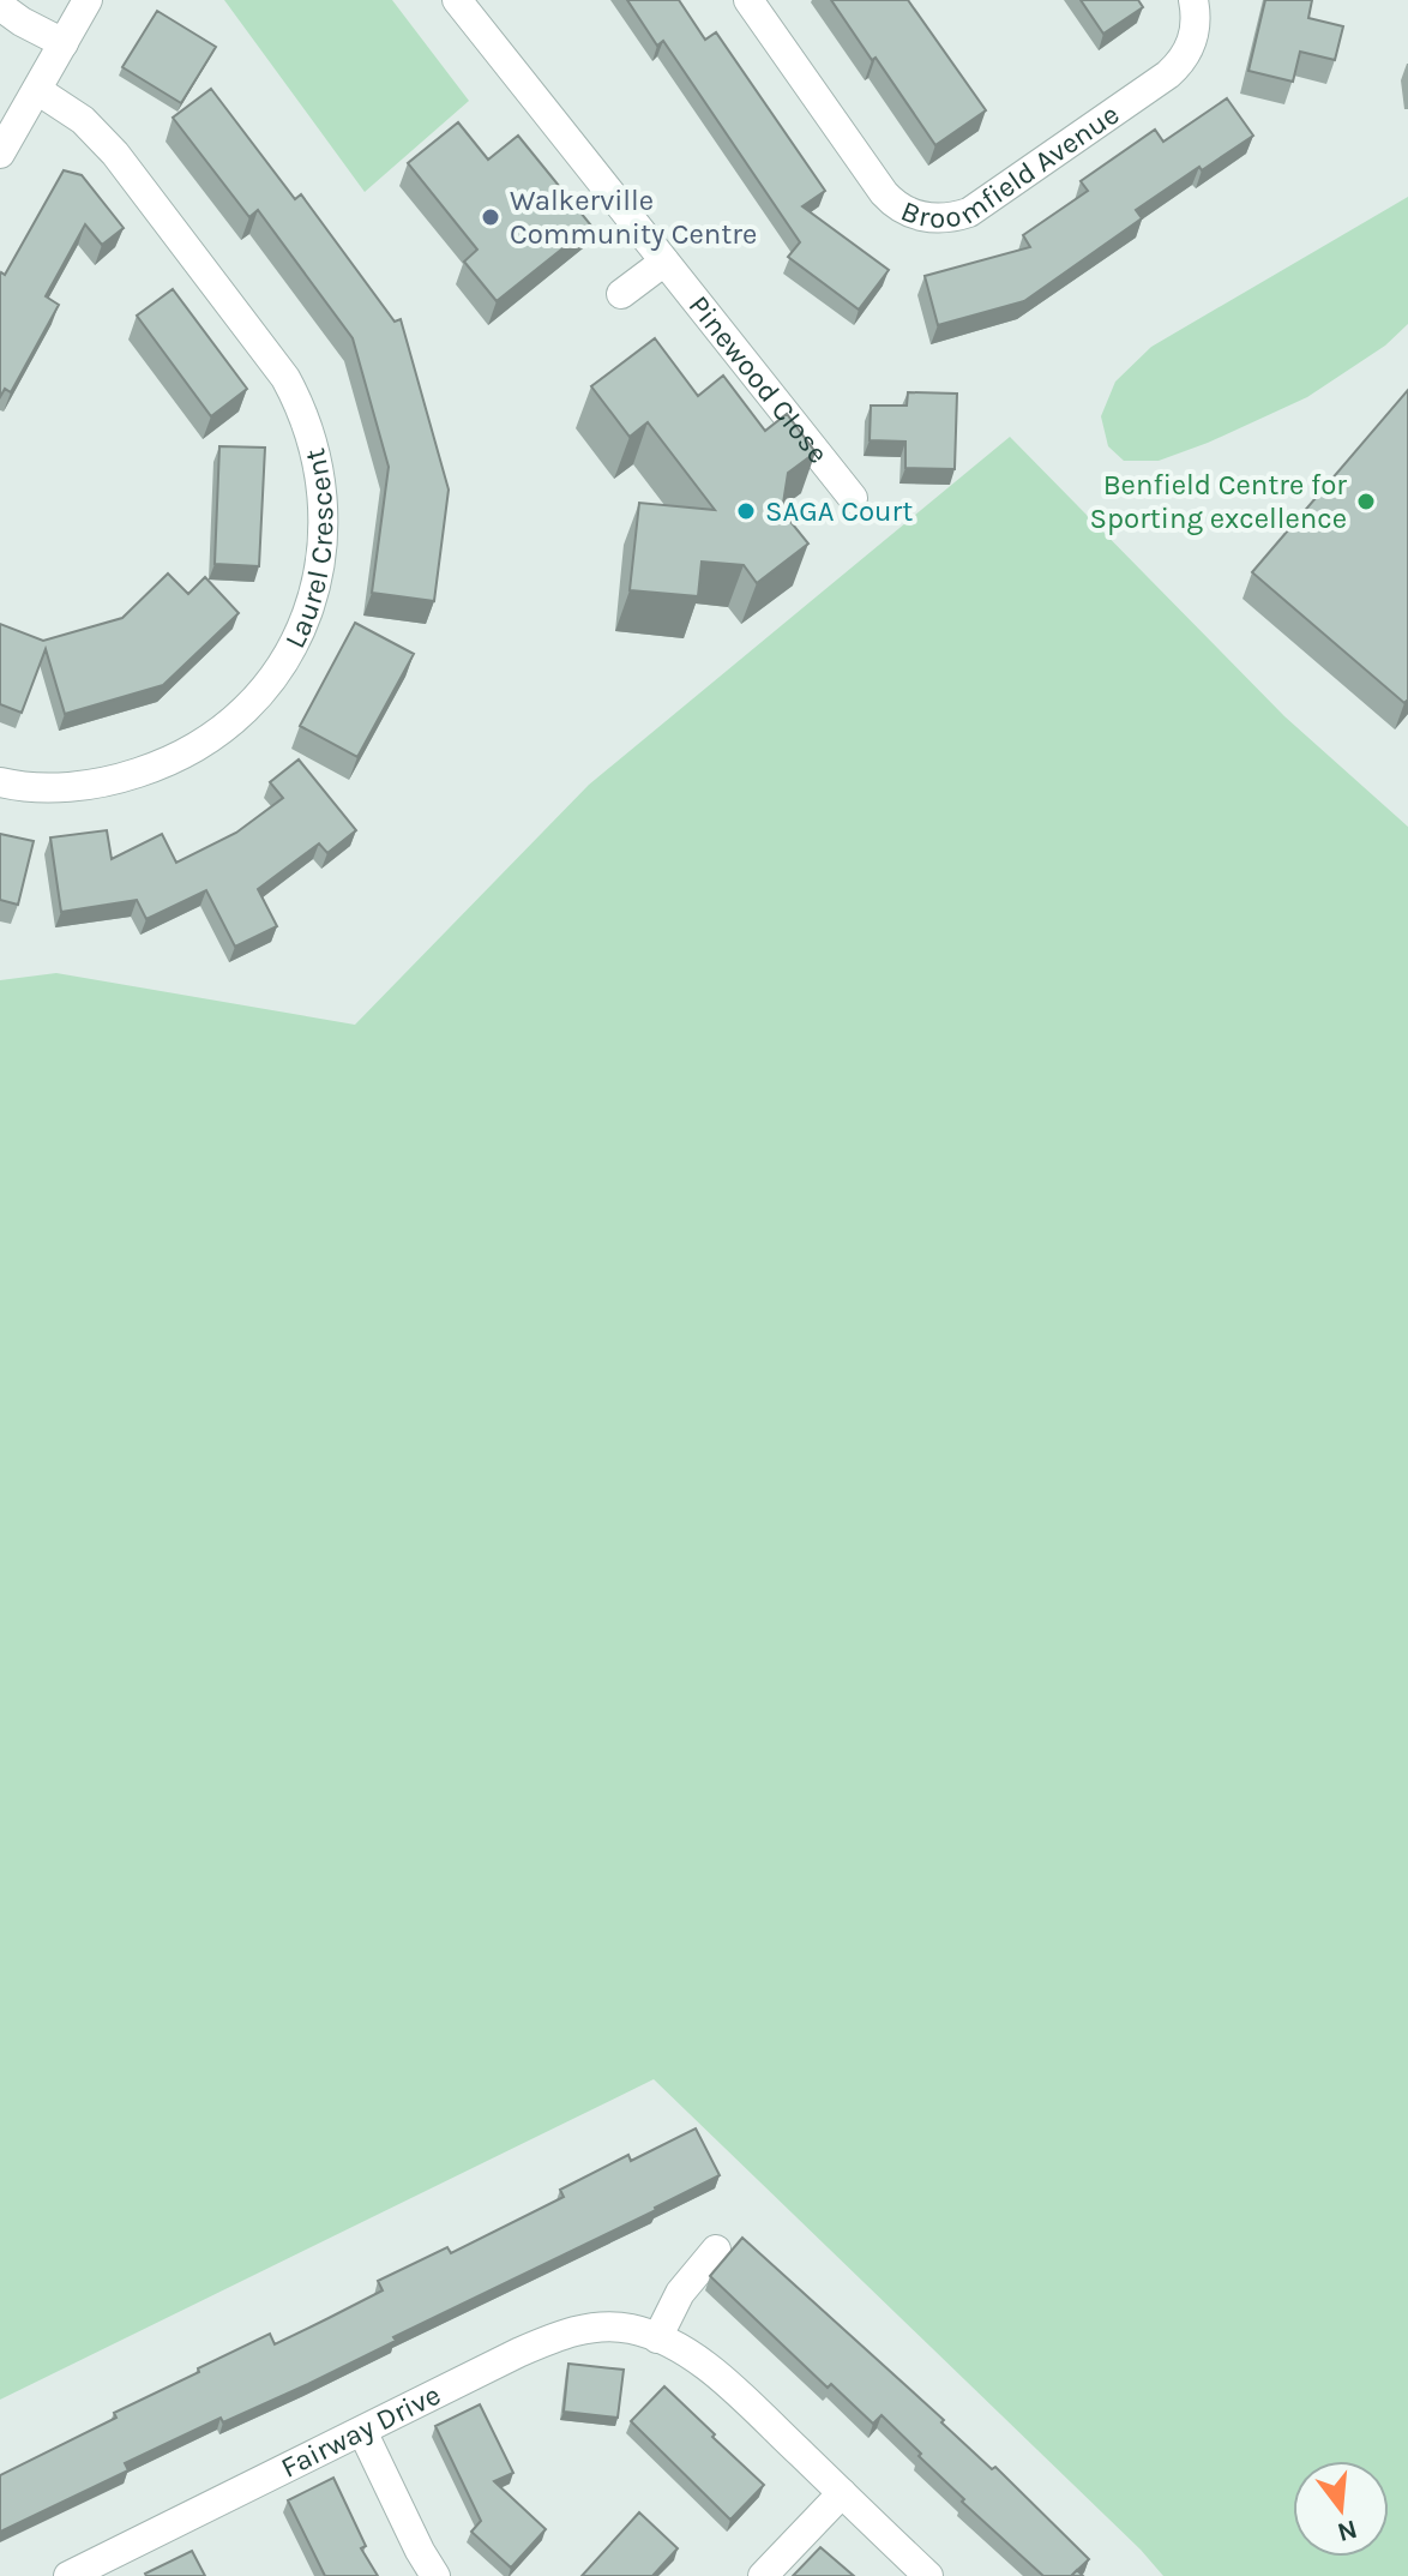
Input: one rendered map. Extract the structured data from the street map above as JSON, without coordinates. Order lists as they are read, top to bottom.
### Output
{
  "streets": {
    "street": [
      "Broomfield Avenue",
      "Pinewood Close",
      "Laurel Crescent",
      "Fairway Drive"
    ]
  },
  "places": ["Walkerville Community Centre", "Benfield Centre for Sporting excellence", "SAGA Court"],
  "north": "bottom"
}
